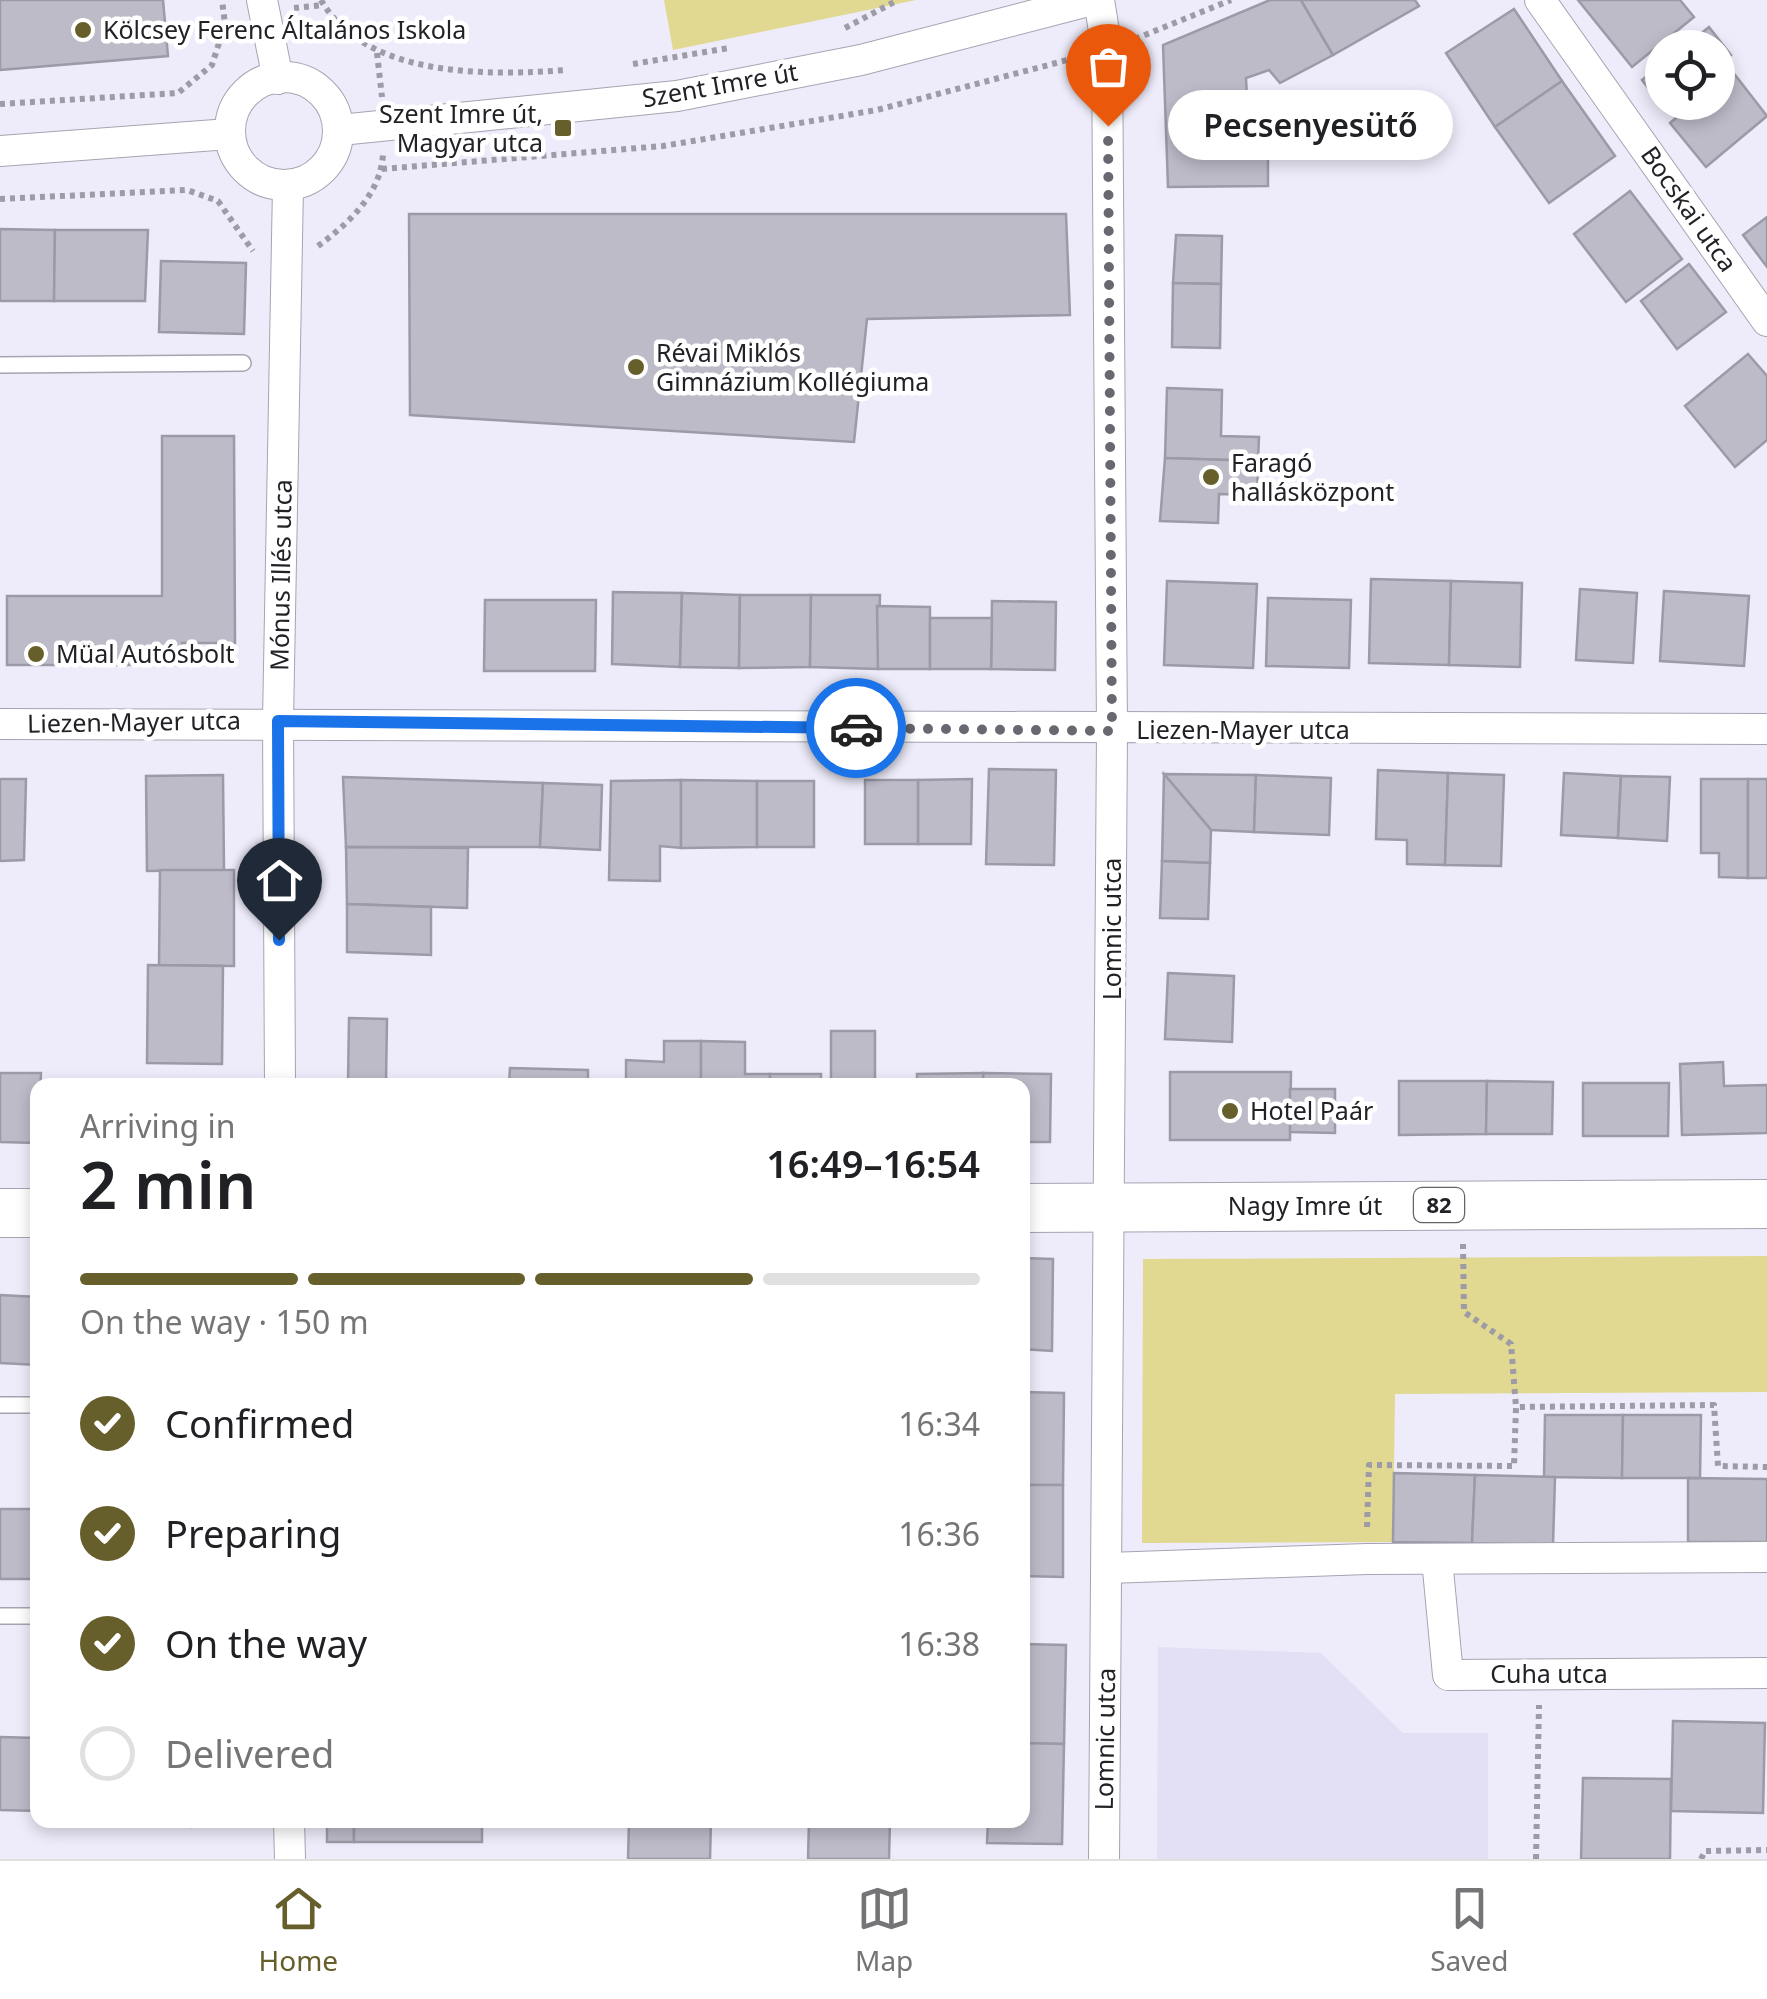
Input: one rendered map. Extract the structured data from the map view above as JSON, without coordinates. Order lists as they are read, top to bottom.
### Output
{
  "streets": {
    "main road": ["82", "Nagy Imre út"],
    "street": [
      "Szent Imre út",
      "Bocskai utca",
      "Mónus Illés utca",
      "Liezen-Mayer utca",
      "Lomnic utca",
      "Cuha utca"
    ]
  },
  "crossings": [
    ["Szent Imre út", "Mónus Illés utca"],
    ["Szent Imre út", "Lomnic utca"],
    ["Mónus Illés utca", "Liezen-Mayer utca"],
    ["Liezen-Mayer utca", "Lomnic utca"],
    ["Lomnic utca", "Nagy Imre út"]
  ],
  "places": {
    "other": [
      "Kölcsey Ferenc Általános Iskola",
      "Pecsenyesütő",
      "Révai Miklós Gimnázium Kollégiuma",
      "Faragó hallásközpont",
      "Müal Autósbolt",
      "Hotel Paár"
    ],
    "transit": ["Szent Imre út, Magyar utca"]
  },
  "page": {
    "bubble": "Pecsenyesütő",
    "heading": ["2 min", "Arriving in", "16:49–16:54"],
    "bar": "On the way · 150 m",
    "list": [
      ["Confirmed", "16:34"],
      ["Preparing", "16:36"],
      ["On the way", "16:38"],
      "Delivered"
    ],
    "tabs": ["Home", "Map", "Saved"]
  }
}
